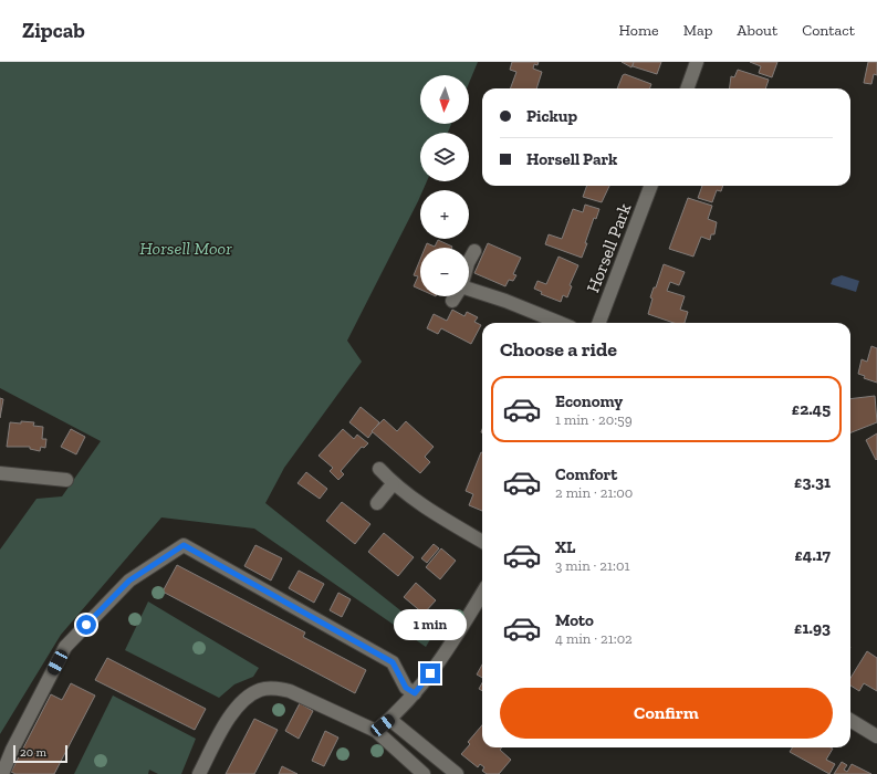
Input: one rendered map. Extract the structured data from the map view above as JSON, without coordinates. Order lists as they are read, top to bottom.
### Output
{
  "streets": {
    "street": ["Horsell Park"]
  },
  "parks": ["Horsell Moor"],
  "scale_bar": "20 m",
  "north": "bottom",
  "page": {
    "header": "Zipcab",
    "nav": [
      "Home",
      "Map",
      "About",
      "Contact"
    ],
    "map_buttons": ["+", "−"],
    "banner": ["Pickup", "Horsell Park"],
    "heading": "Choose a ride",
    "list": [
      {
        "name": "Economy",
        "note": "1 min · 20:59",
        "value": "£2.45"
      },
      {
        "name": "Comfort",
        "note": "2 min · 21:00",
        "value": "£3.31"
      },
      {
        "name": "XL",
        "note": "3 min · 21:01",
        "value": "£4.17"
      },
      {
        "name": "Moto",
        "note": "4 min · 21:02",
        "value": "£1.93"
      }
    ],
    "bubble": "1 min",
    "buttons": "Confirm",
    "scale": "20 m"
  }
}
